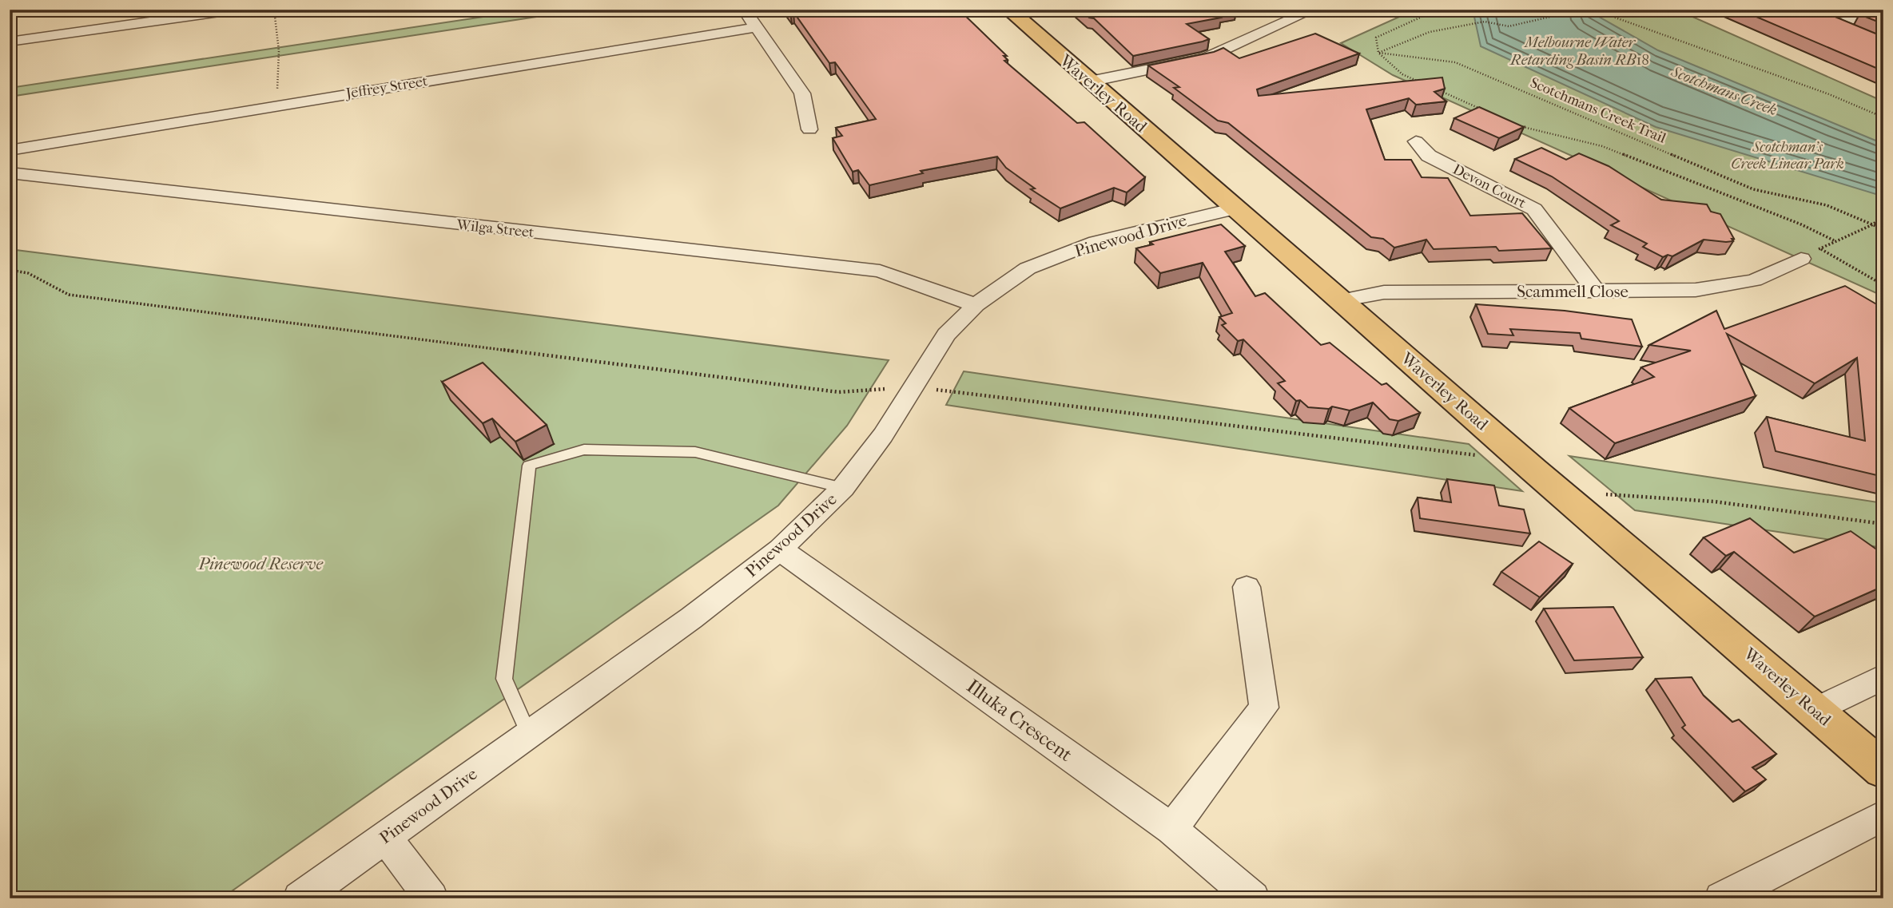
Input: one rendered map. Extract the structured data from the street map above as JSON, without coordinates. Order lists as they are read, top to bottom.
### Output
{
  "streets": {
    "main road": ["Waverley Road"],
    "street": [
      "Jeffrey Street",
      "Devon Court",
      "Wilga Street",
      "Pinewood Drive",
      "Scammell Close",
      "Illuka Crescent"
    ],
    "path": ["Scotchmans Creek Trail"]
  },
  "crossings": [
    ["Waverley Road", "Pinewood Drive"],
    ["Waverley Road", "Scammell Close"],
    ["Devon Court", "Scammell Close"],
    ["Wilga Street", "Pinewood Drive"],
    ["Pinewood Drive", "Illuka Crescent"]
  ],
  "water": ["Melbourne Water Retarding Basin RB18", "Scotchmans Creek"],
  "parks": ["Scotchman's Creek Linear Park", "Pinewood Reserve"]
}
